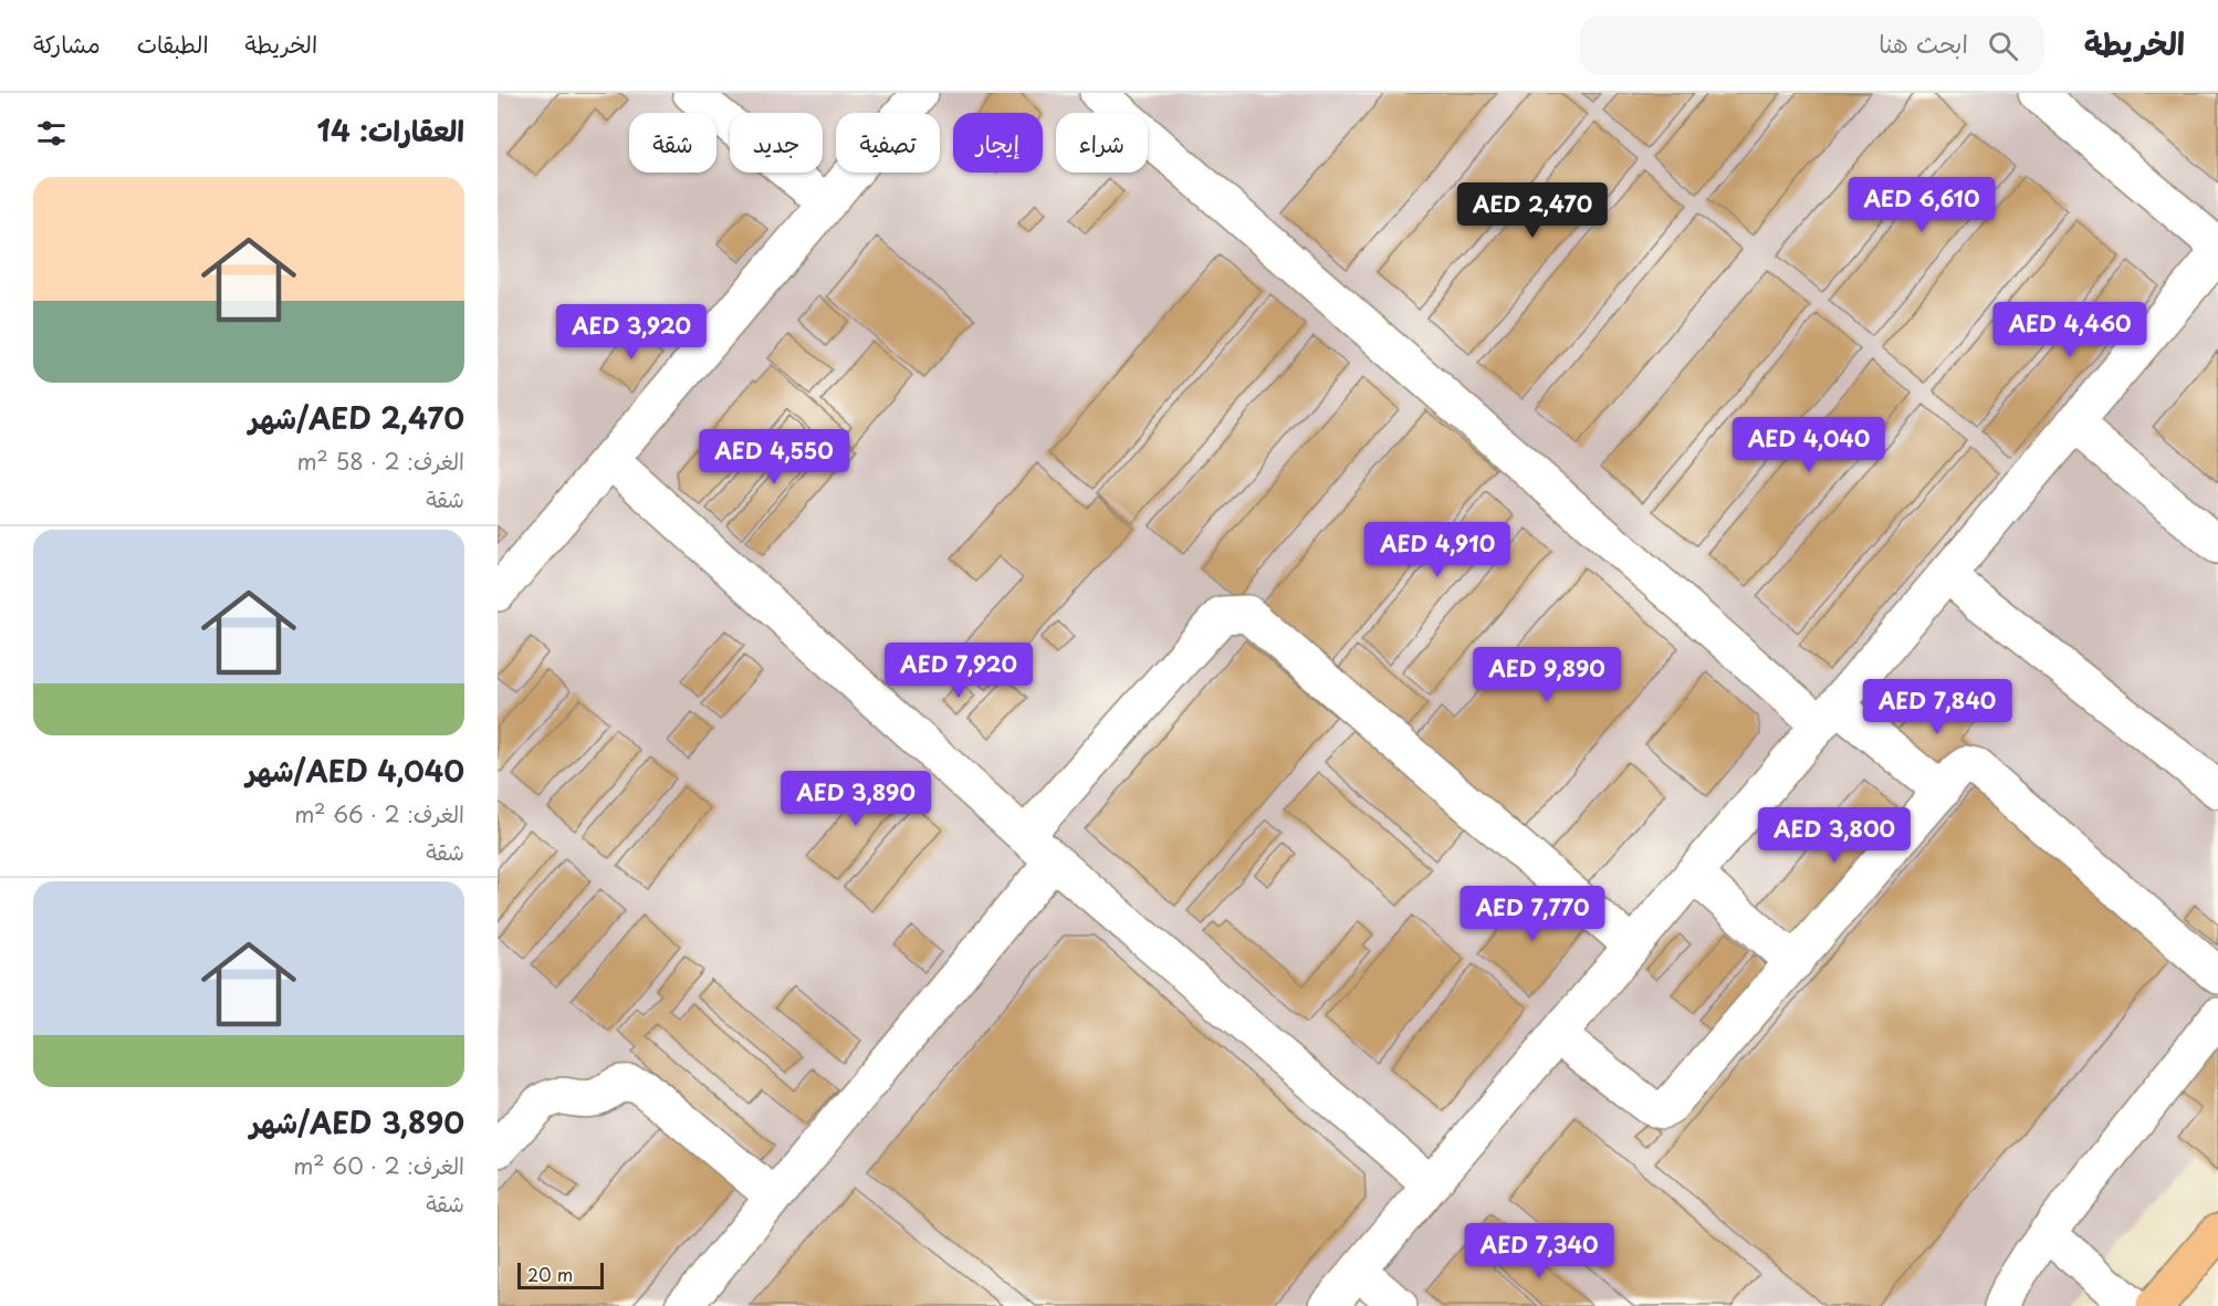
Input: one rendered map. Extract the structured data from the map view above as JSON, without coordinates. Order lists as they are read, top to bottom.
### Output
{
  "scale_bar": "20 m",
  "page": {
    "header": "الخريطة",
    "search": "ابحث هنا",
    "nav": ["الخريطة", "الطبقات", "مشاركة"],
    "heading": "العقارات: 14",
    "chip": [
      "شراء",
      "إيجار",
      "تصفية",
      "جديد",
      "شقة"
    ],
    "list": [
      {
        "name": "AED 2,470/شهر",
        "note": "الغرف: 2 · 58 m² · شقة"
      },
      {
        "name": "AED 4,040/شهر",
        "note": "الغرف: 2 · 66 m² · شقة"
      },
      {
        "name": "AED 3,890/شهر",
        "note": "الغرف: 2 · 60 m² · شقة"
      }
    ],
    "price": [
      "AED 6,610",
      "AED 2,470",
      "AED 4,460",
      "AED 3,920",
      "AED 4,040",
      "AED 4,550",
      "AED 4,910",
      "AED 7,920",
      "AED 9,890",
      "AED 7,840",
      "AED 3,890",
      "AED 3,800",
      "AED 7,770",
      "AED 7,340"
    ],
    "scale": "20 m"
  }
}
